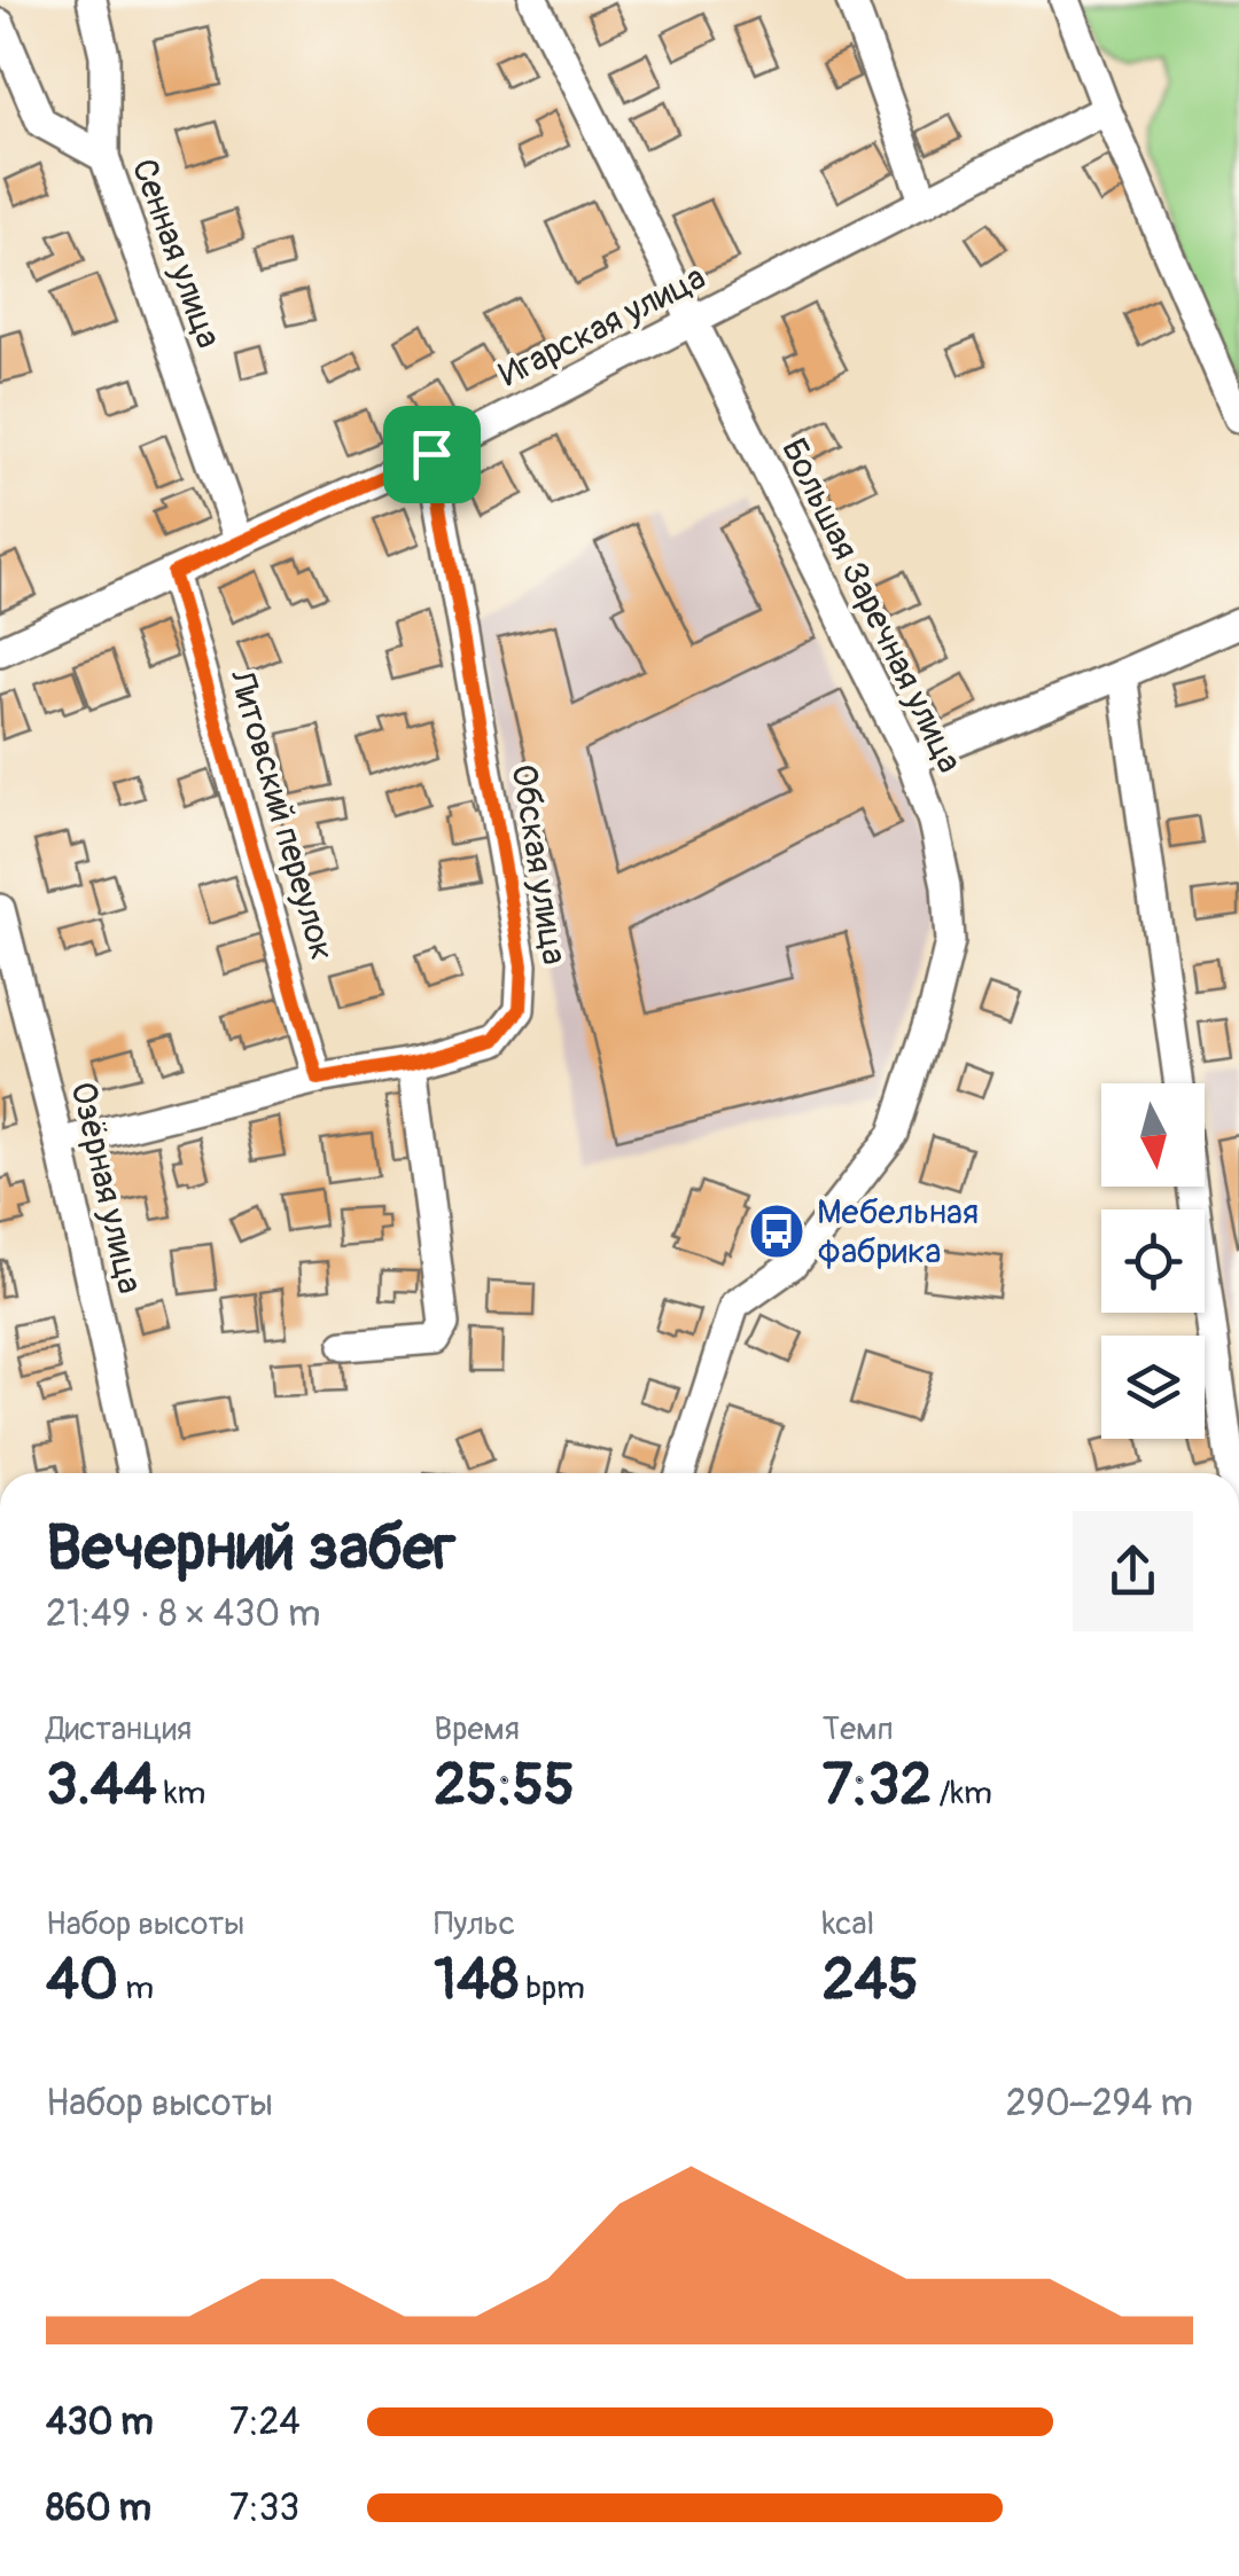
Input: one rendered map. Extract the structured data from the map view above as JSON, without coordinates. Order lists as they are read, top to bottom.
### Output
{
  "streets": {
    "street": [
      "Сенная улица",
      "Игарская улица",
      "Большая Заречная улица",
      "Литовский переулок",
      "Обская улица",
      "Озёрная улица"
    ]
  },
  "crossings": [
    ["Сенная улица", "Игарская улица"],
    ["Игарская улица", "Большая Заречная улица"],
    ["Игарская улица", "Литовский переулок"],
    ["Игарская улица", "Обская улица"],
    ["Литовский переулок", "Обская улица"],
    ["Обская улица", "Озёрная улица"]
  ],
  "places": {
    "bus stop": ["Мебельная фабрика"]
  },
  "north": "bottom",
  "page": {
    "heading": ["Вечерний забег", "21:49 · 8 × 430 m"],
    "stats": [
      ["Дистанция", "3.44 km"],
      ["Время", "25:55"],
      ["Темп", "7:32 /km"],
      ["Набор высоты", "40 m"],
      ["Пульс", "148 bpm"],
      ["kcal", "245"]
    ],
    "chart": ["Набор высоты", "290–294 m"],
    "list": [
      {
        "name": "430 m",
        "note": "7:24"
      },
      {
        "name": "860 m",
        "note": "7:33"
      }
    ]
  }
}
